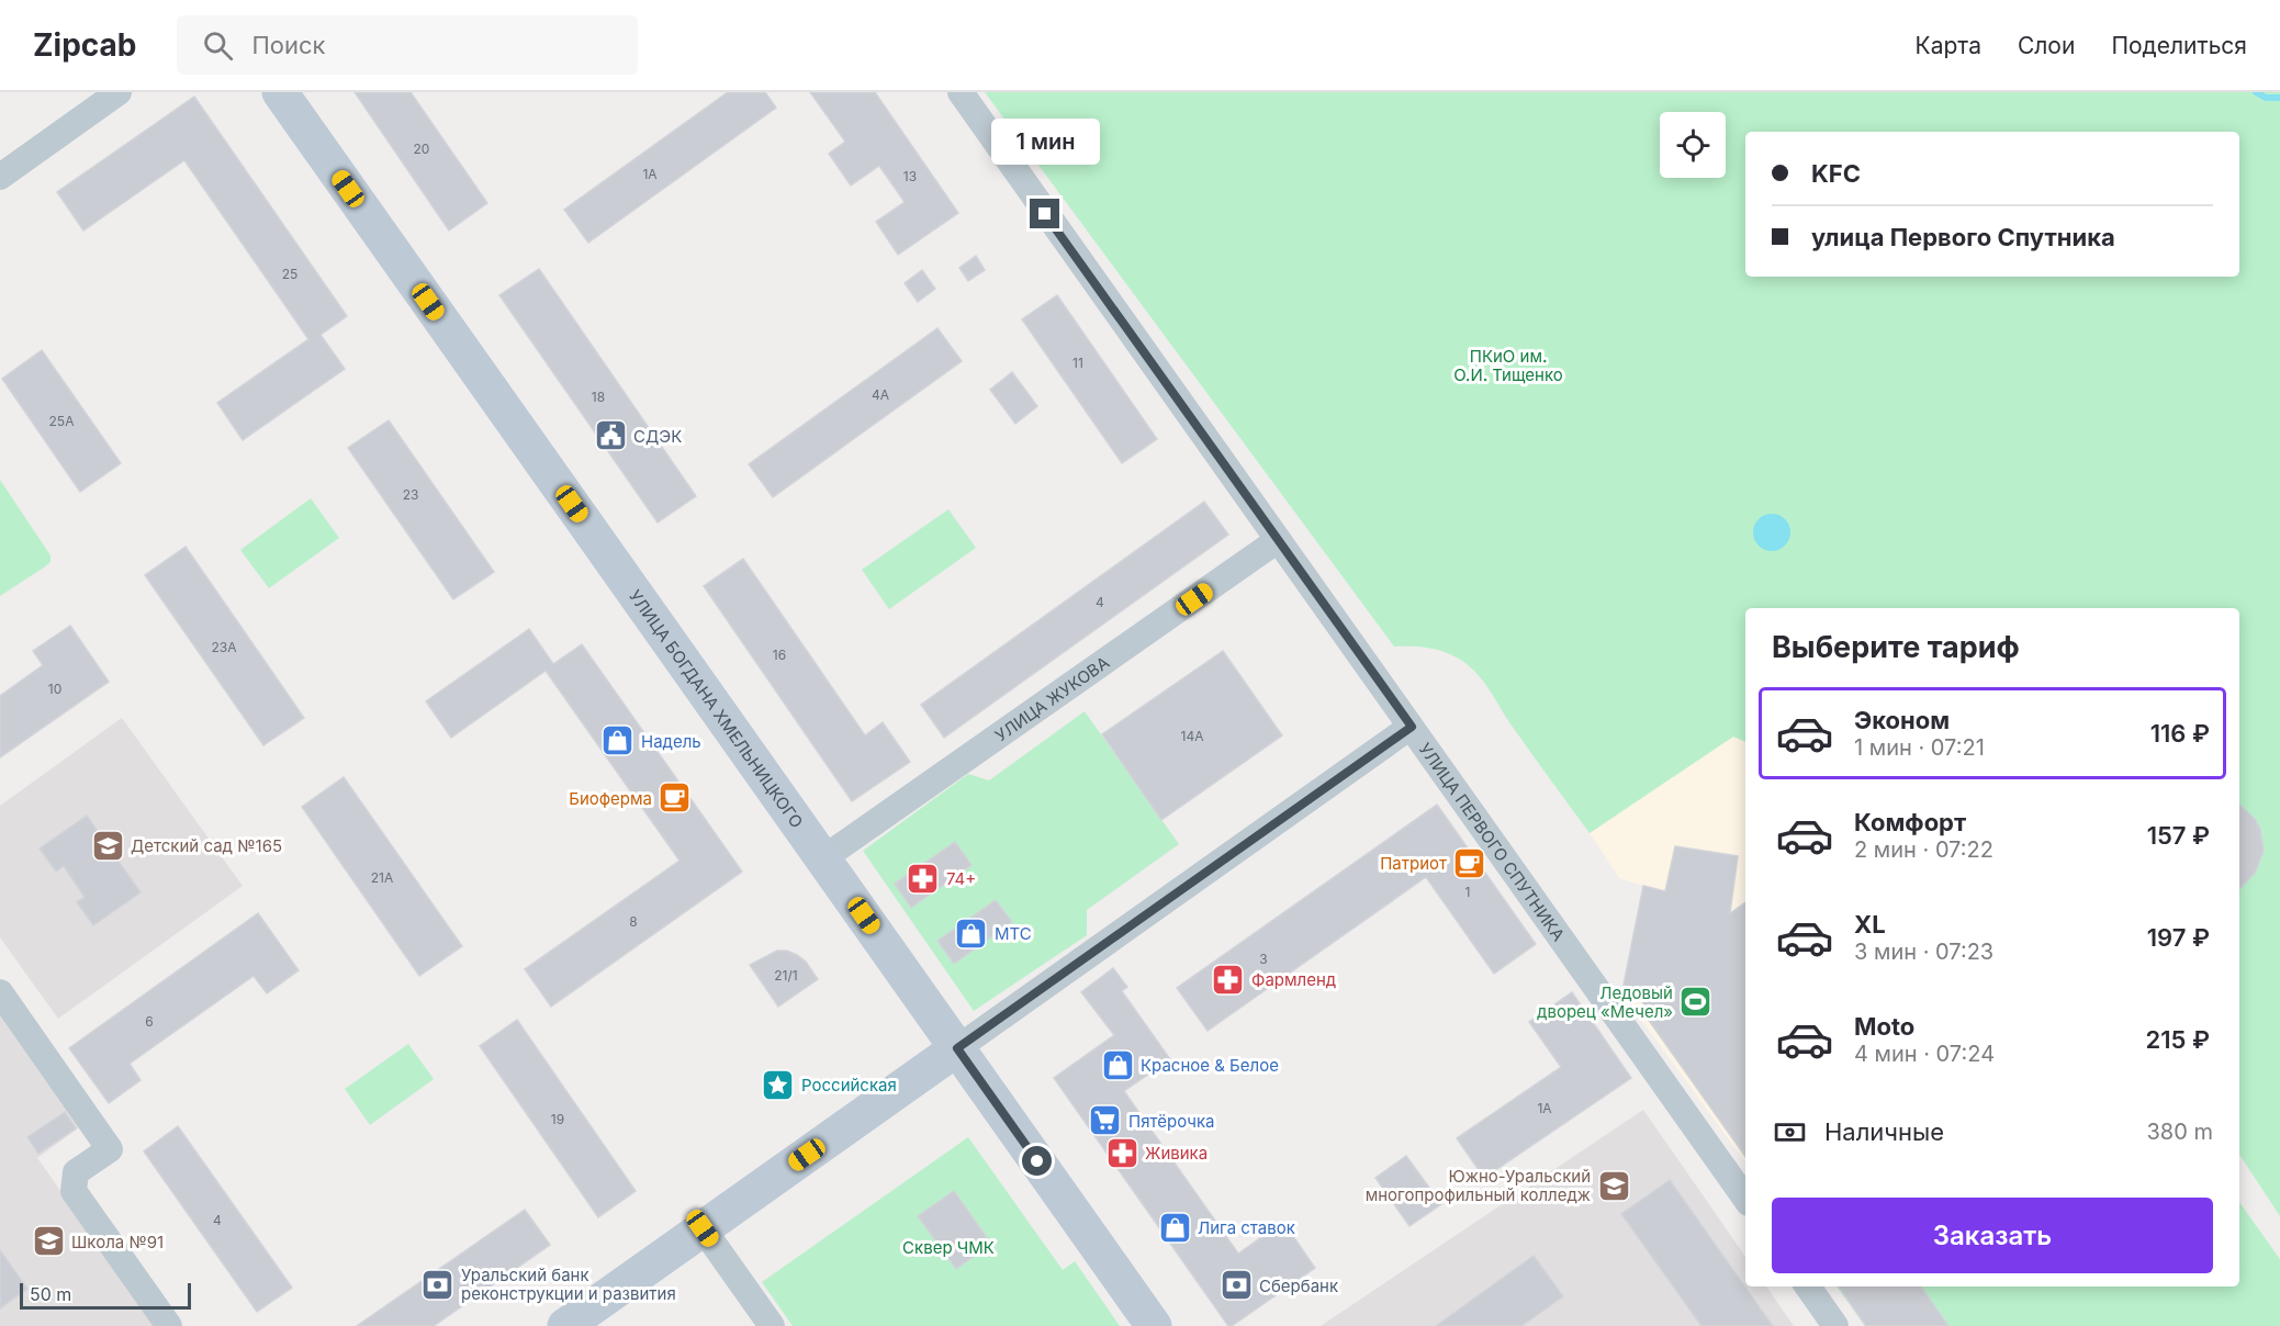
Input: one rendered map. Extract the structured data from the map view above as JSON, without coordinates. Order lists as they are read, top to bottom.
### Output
{
  "streets": {
    "main road": ["УЛИЦА БОГДАНА ХМЕЛЬНИЦКОГО"],
    "street": ["УЛИЦА ЖУКОВА", "УЛИЦА ПЕРВОГО СПУТНИКА"]
  },
  "crossings": [
    ["УЛИЦА ЖУКОВА", "УЛИЦА БОГДАНА ХМЕЛЬНИЦКОГО"],
    ["УЛИЦА ЖУКОВА", "УЛИЦА ПЕРВОГО СПУТНИКА"]
  ],
  "parks": ["ПКиО им. О.И. Тищенко", "Сквер ЧМК"],
  "places": {
    "public building": ["СДЭК"],
    "shop": [
      "Надель",
      "МТС",
      "Красное & Белое",
      "Лига ставок"
    ],
    "cafe": ["Биоферма", "Патриот"],
    "school or university": ["Детский сад №165", "Южно-Уральский многопрофильный колледж", "Школа №91"],
    "pharmacy": ["74+", "Фармленд", "Живика"],
    "sports": ["Ледовый дворец «Мечел»"],
    "place": ["Российская"],
    "supermarket": ["Пятёрочка"],
    "bank": ["Уральский банк реконструкции и развития", "Сбербанк"]
  },
  "house_numbers": [
    "20",
    "1А",
    "13",
    "25",
    "11",
    "4А",
    "18",
    "25А",
    "23",
    "4",
    "23А",
    "16",
    "10",
    "14А",
    "21А",
    "1",
    "8",
    "3",
    "21/1",
    "6",
    "1А",
    "19",
    "4"
  ],
  "scale_bar": "50 m",
  "page": {
    "header": "Zipcab",
    "search": "Поиск",
    "nav": ["Карта", "Слои", "Поделиться"],
    "bubble": "1 мин",
    "banner": ["KFC", "улица Первого Спутника"],
    "heading": "Выберите тариф",
    "list": [
      {
        "name": "Эконом",
        "note": "1 мин · 07:21",
        "value": "116 ₽"
      },
      {
        "name": "Комфорт",
        "note": "2 мин · 07:22",
        "value": "157 ₽"
      },
      {
        "name": "XL",
        "note": "3 мин · 07:23",
        "value": "197 ₽"
      },
      {
        "name": "Moto",
        "note": "4 мин · 07:24",
        "value": "215 ₽"
      }
    ],
    "pay": ["Наличные", "380 m"],
    "buttons": "Заказать",
    "scale": "50 m"
  }
}
